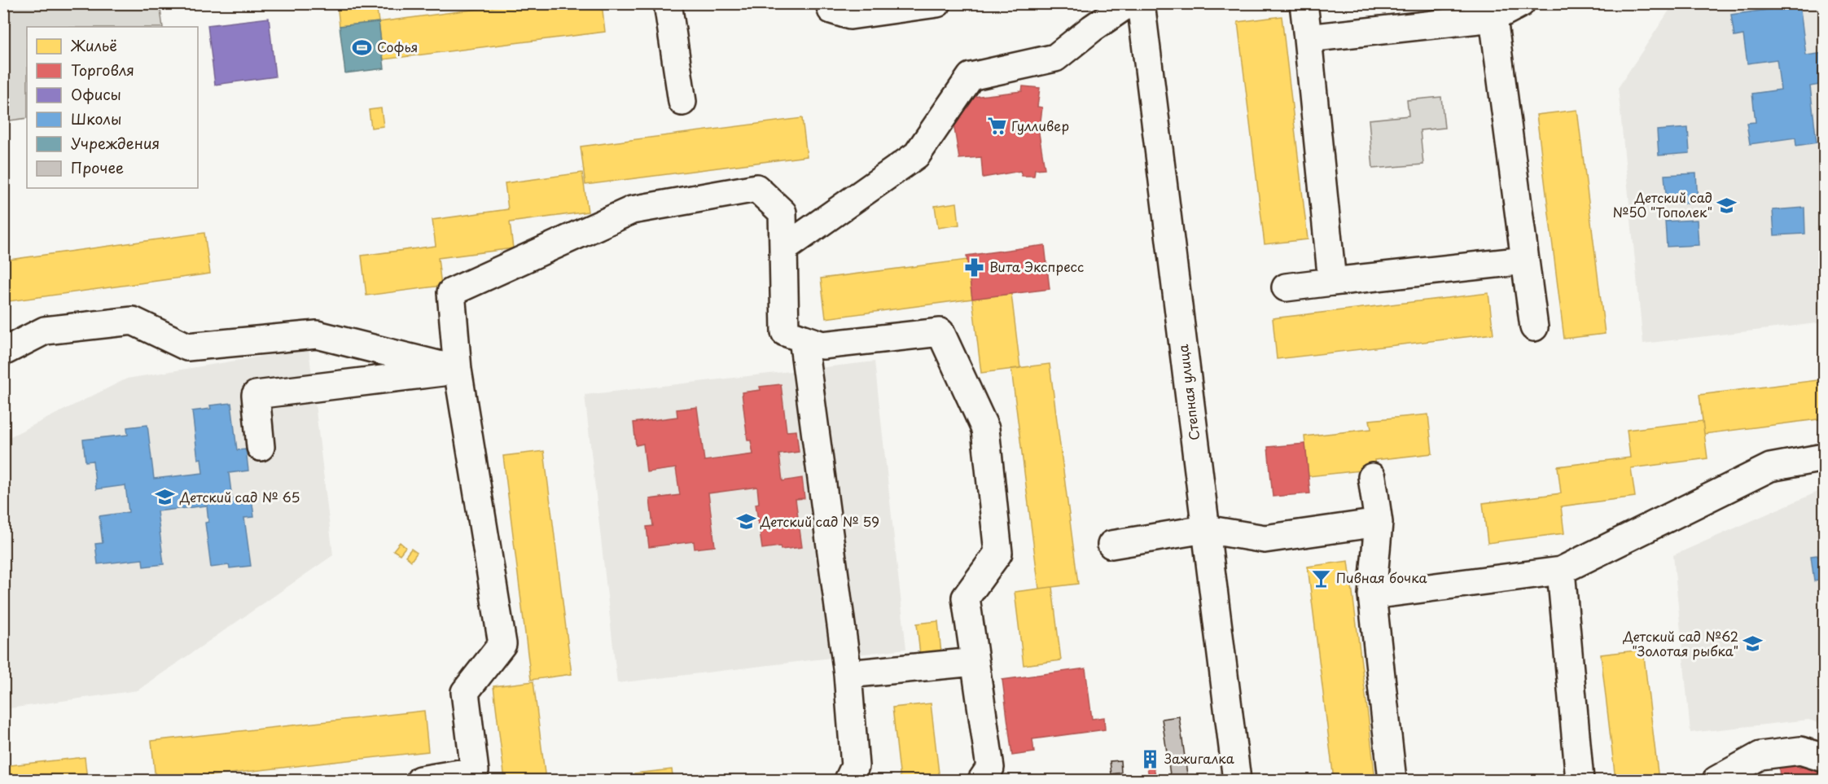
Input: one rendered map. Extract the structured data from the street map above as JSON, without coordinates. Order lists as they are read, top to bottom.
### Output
{
  "streets": {
    "street": ["Степная улица"]
  },
  "places": {
    "sports": ["Софья"],
    "supermarket": ["Гулливер"],
    "school or university": [
      "Детский сад №50 \"Тополек\"",
      "Детский сад № 65",
      "Детский сад № 59",
      "Детский сад №62 \"Золотая рыбка\""
    ],
    "pharmacy": ["Вита Экспресс"],
    "bar": ["Пивная бочка"],
    "building": ["Зажигалка"]
  },
  "legend": [
    "Жильё",
    "Торговля",
    "Офисы",
    "Школы",
    "Учреждения",
    "Прочее"
  ]
}
